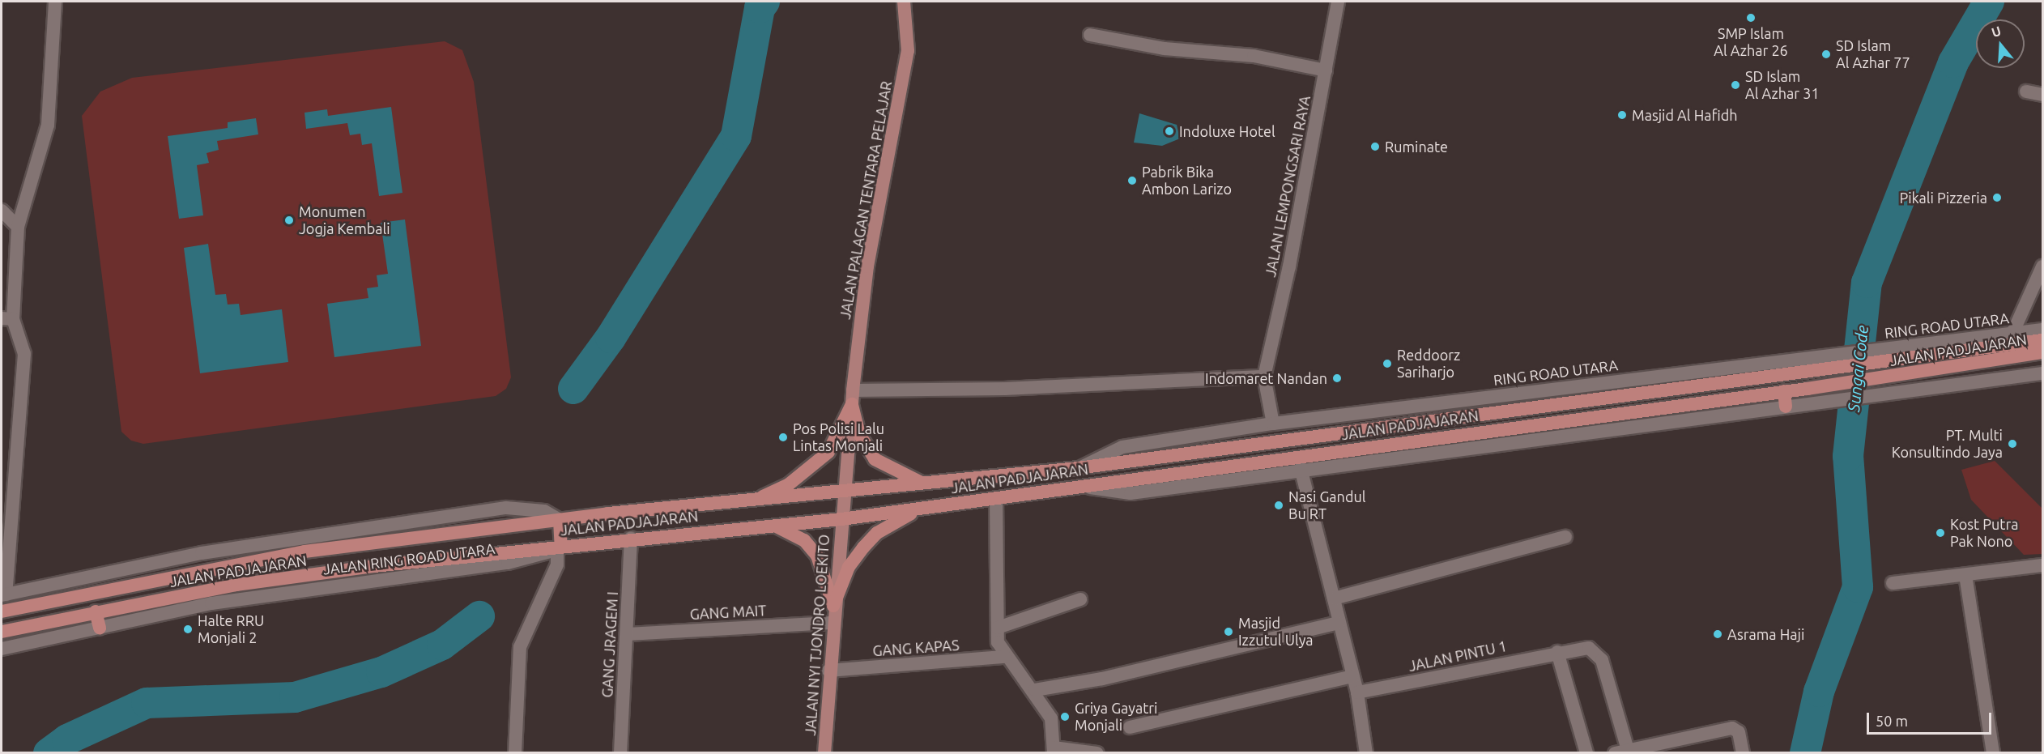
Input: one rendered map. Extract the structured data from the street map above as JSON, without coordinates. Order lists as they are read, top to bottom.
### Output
{
  "streets": {
    "highway": ["JALAN PADJAJARAN"],
    "main road": ["JALAN PALAGAN TENTARA PELAJAR", "JALAN NYI TJONDRO LOEKITO"],
    "street": [
      "JALAN LEMPONGSARI RAYA",
      "RING ROAD UTARA",
      "JALAN RING ROAD UTARA",
      "GANG MAIT",
      "GANG JRAGEM I",
      "GANG KAPAS",
      "JALAN PINTU 1"
    ]
  },
  "crossings": [
    ["JALAN PALAGAN TENTARA PELAJAR", "JALAN PADJAJARAN"],
    ["JALAN PALAGAN TENTARA PELAJAR", "JALAN NYI TJONDRO LOEKITO"],
    ["RING ROAD UTARA", "JALAN PADJAJARAN"],
    ["JALAN PADJAJARAN", "JALAN RING ROAD UTARA"],
    ["JALAN PADJAJARAN", "JALAN NYI TJONDRO LOEKITO"],
    ["JALAN PADJAJARAN", "GANG JRAGEM I"],
    ["GANG MAIT", "JALAN NYI TJONDRO LOEKITO"],
    ["GANG MAIT", "GANG JRAGEM I"],
    ["JALAN NYI TJONDRO LOEKITO", "GANG KAPAS"]
  ],
  "water": ["Sungai Code"],
  "places": [
    "SMP Islam Al Azhar 26",
    "SD Islam Al Azhar 77",
    "SD Islam Al Azhar 31",
    "Masjid Al Hafidh",
    "Indoluxe Hotel",
    "Ruminate",
    "Pabrik Bika Ambon Larizo",
    "Pikali Pizzeria",
    "Monumen Jogja Kembali",
    "Reddoorz Sariharjo",
    "Indomaret Nandan",
    "Pos Polisi Lalu Lintas Monjali",
    "PT. Multi Konsultindo Jaya",
    "Nasi Gandul Bu RT",
    "Kost Putra Pak Nono",
    "Halte RRU Monjali 2",
    "Masjid Izzutul Ulya",
    "Asrama Haji",
    "Griya Gayatri Monjali"
  ],
  "scale_bar": "50 m",
  "north": "top"
}
